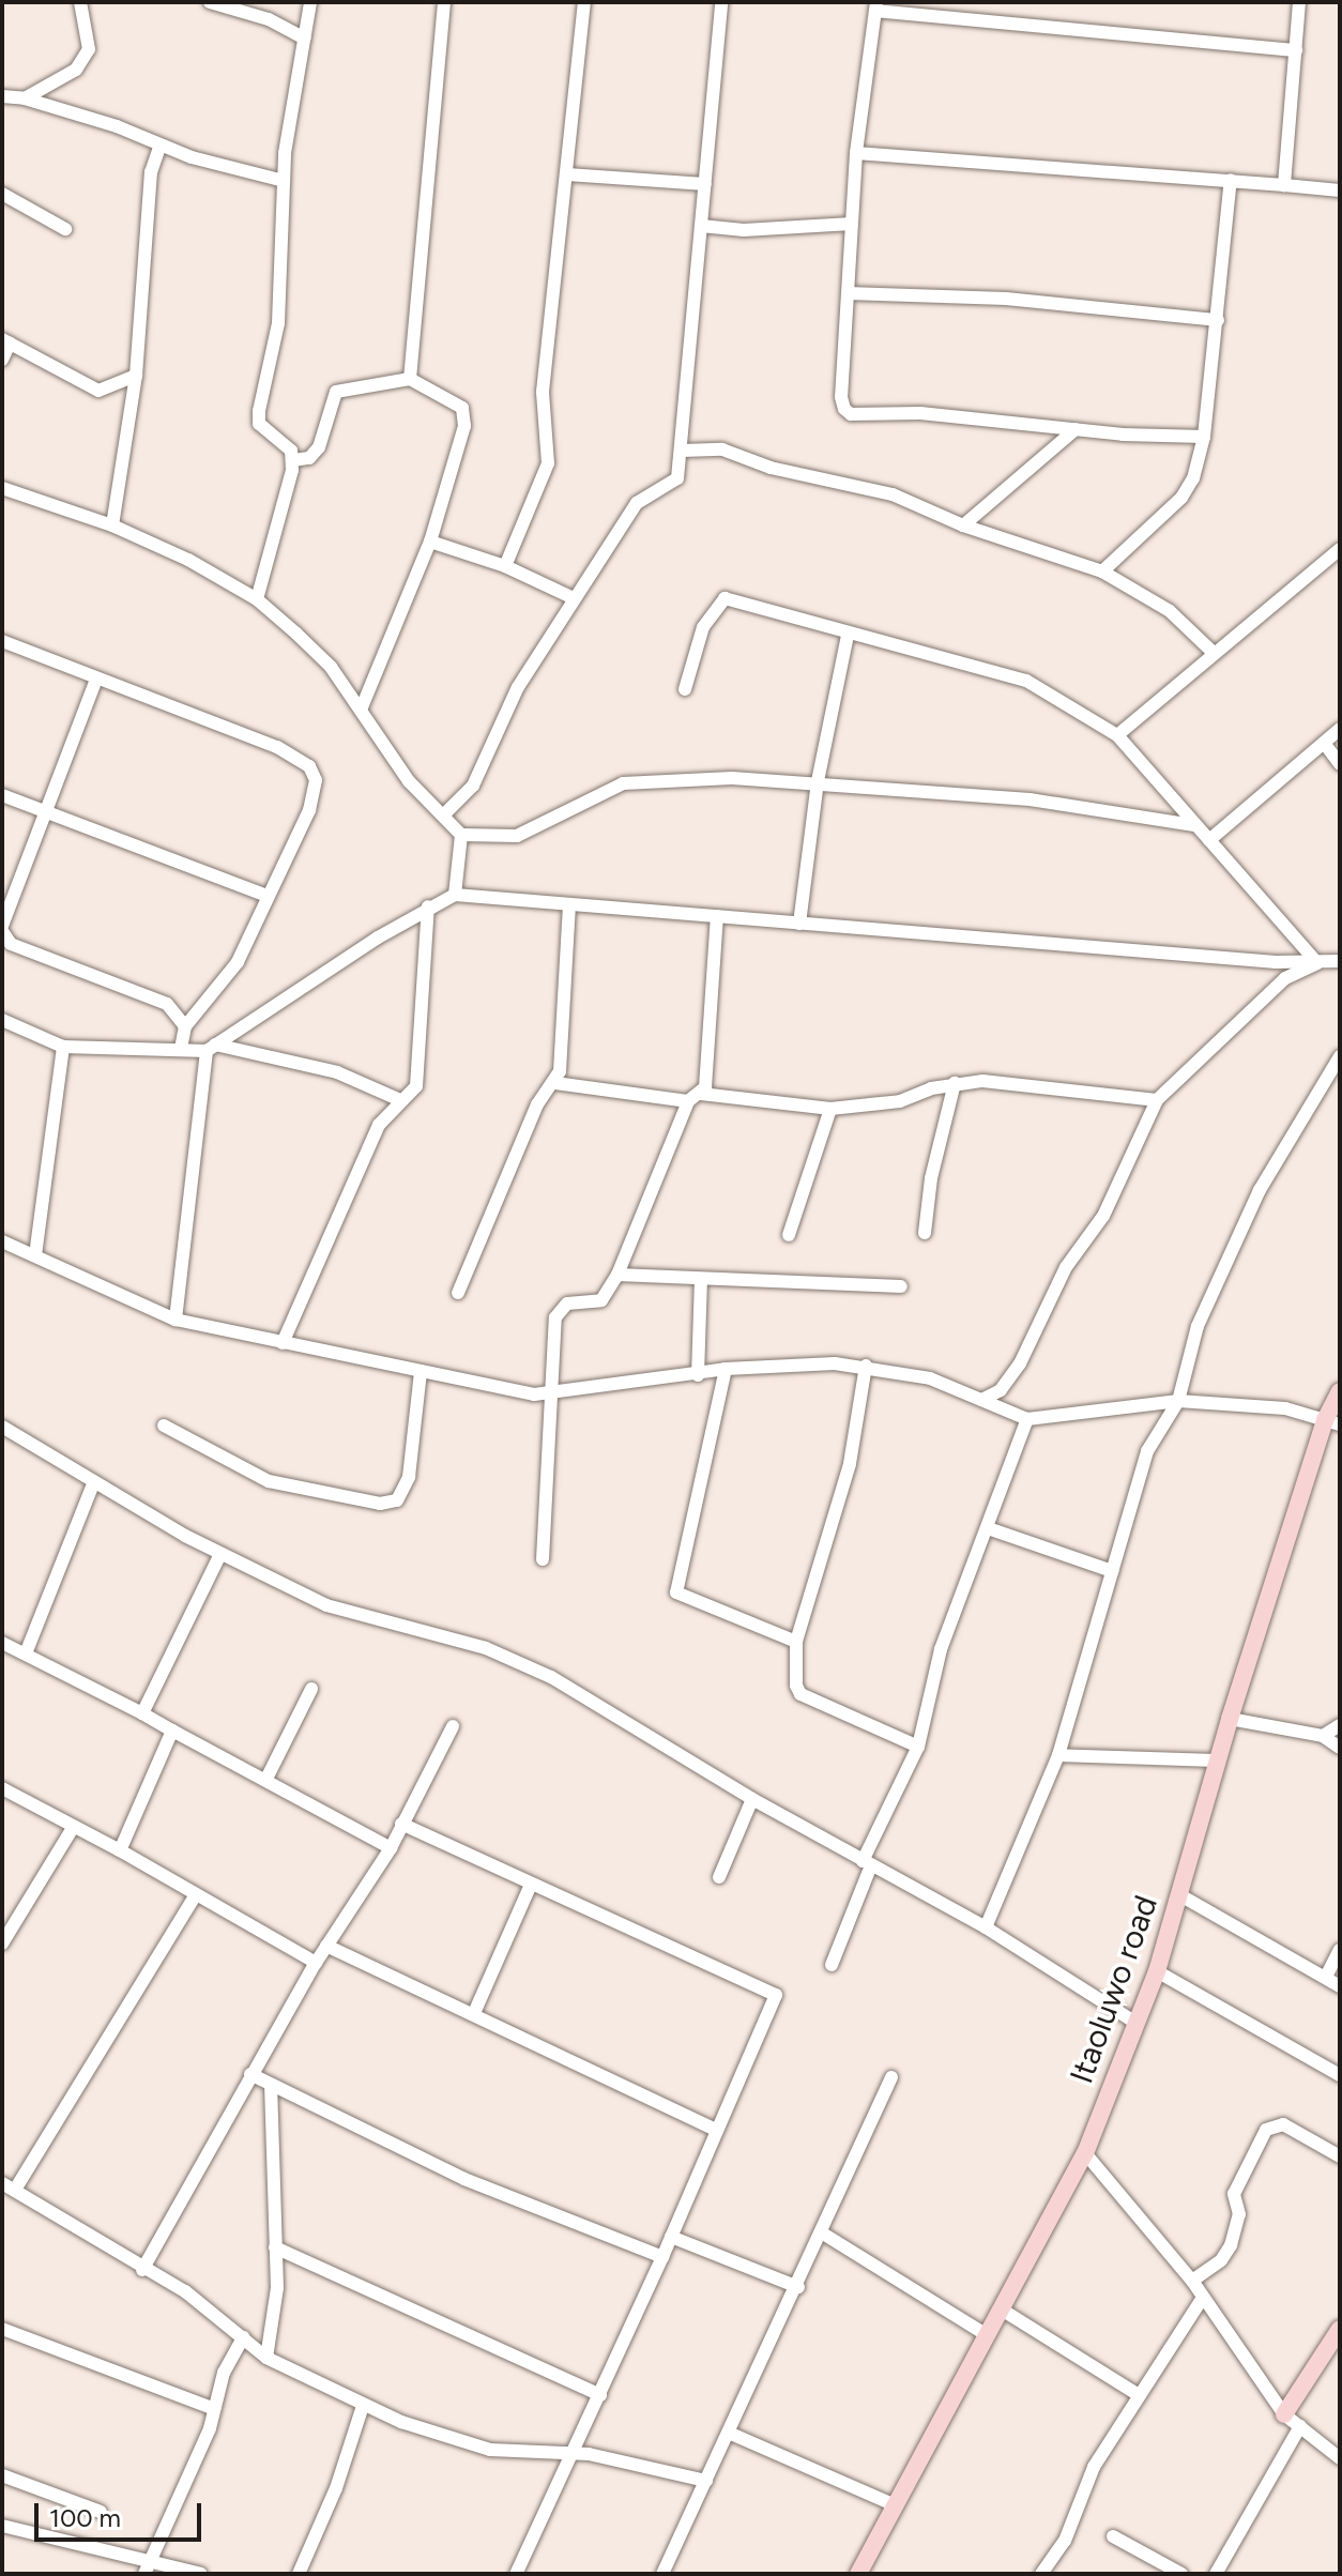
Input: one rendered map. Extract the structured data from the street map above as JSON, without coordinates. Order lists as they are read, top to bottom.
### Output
{
  "streets": {
    "street": ["Itaoluwo road"]
  },
  "scale_bar": "100 m"
}
